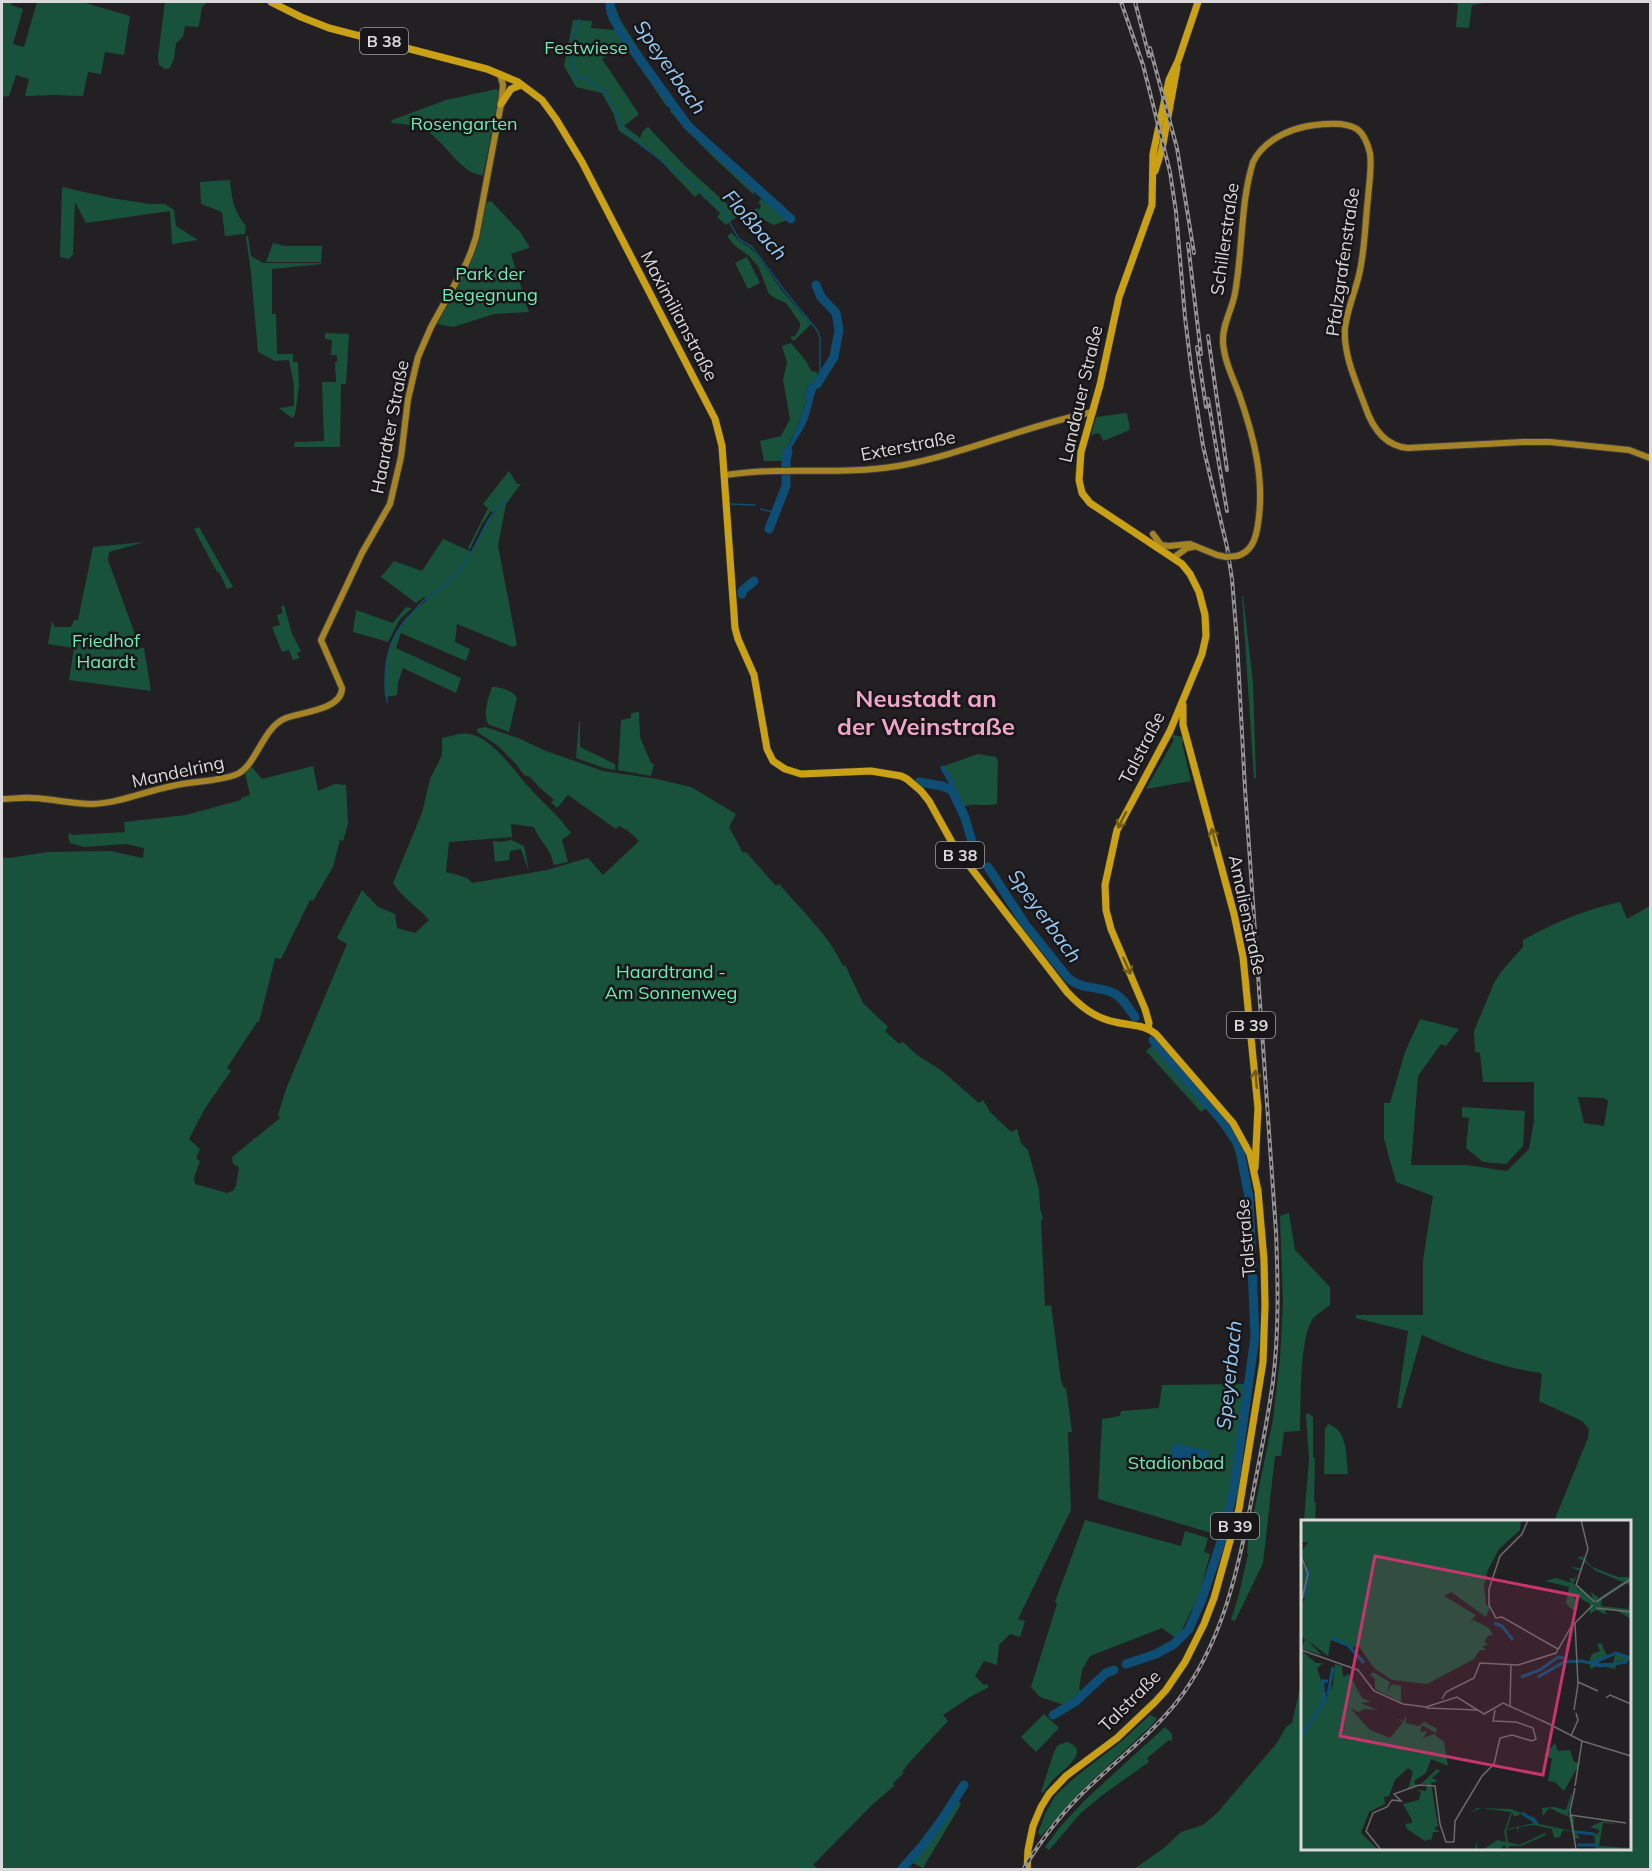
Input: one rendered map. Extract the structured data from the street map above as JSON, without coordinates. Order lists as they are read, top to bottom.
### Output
{
  "streets": {
    "main road": [
      "B 38",
      "Maximilianstraße",
      "Landauer Straße",
      "Talstraße",
      "Amalienstraße",
      "B 39"
    ],
    "street": [
      "Schillerstraße",
      "Pfalzgrafenstraße",
      "Haardter Straße",
      "Exterstraße",
      "Mandelring"
    ]
  },
  "crossings": [
    ["B 38", "Maximilianstraße"],
    ["B 38", "Haardter Straße"],
    ["Schillerstraße", "Pfalzgrafenstraße"],
    ["Schillerstraße", "Landauer Straße"],
    ["Maximilianstraße", "Haardter Straße"],
    ["Maximilianstraße", "Exterstraße"],
    ["Landauer Straße", "Exterstraße"],
    ["Landauer Straße", "Talstraße"],
    ["Haardter Straße", "Mandelring"],
    ["Talstraße", "Amalienstraße"]
  ],
  "one_way": ["Amalienstraße"],
  "districts": ["Neustadt an der Weinstraße"],
  "water": ["Speyerbach", "Floßbach"],
  "parks": [
    "Festwiese",
    "Rosengarten",
    "Park der Begegnung",
    "Friedhof Haardt",
    "Haardtrand - Am Sonnenweg",
    "Stadionbad"
  ]
}
